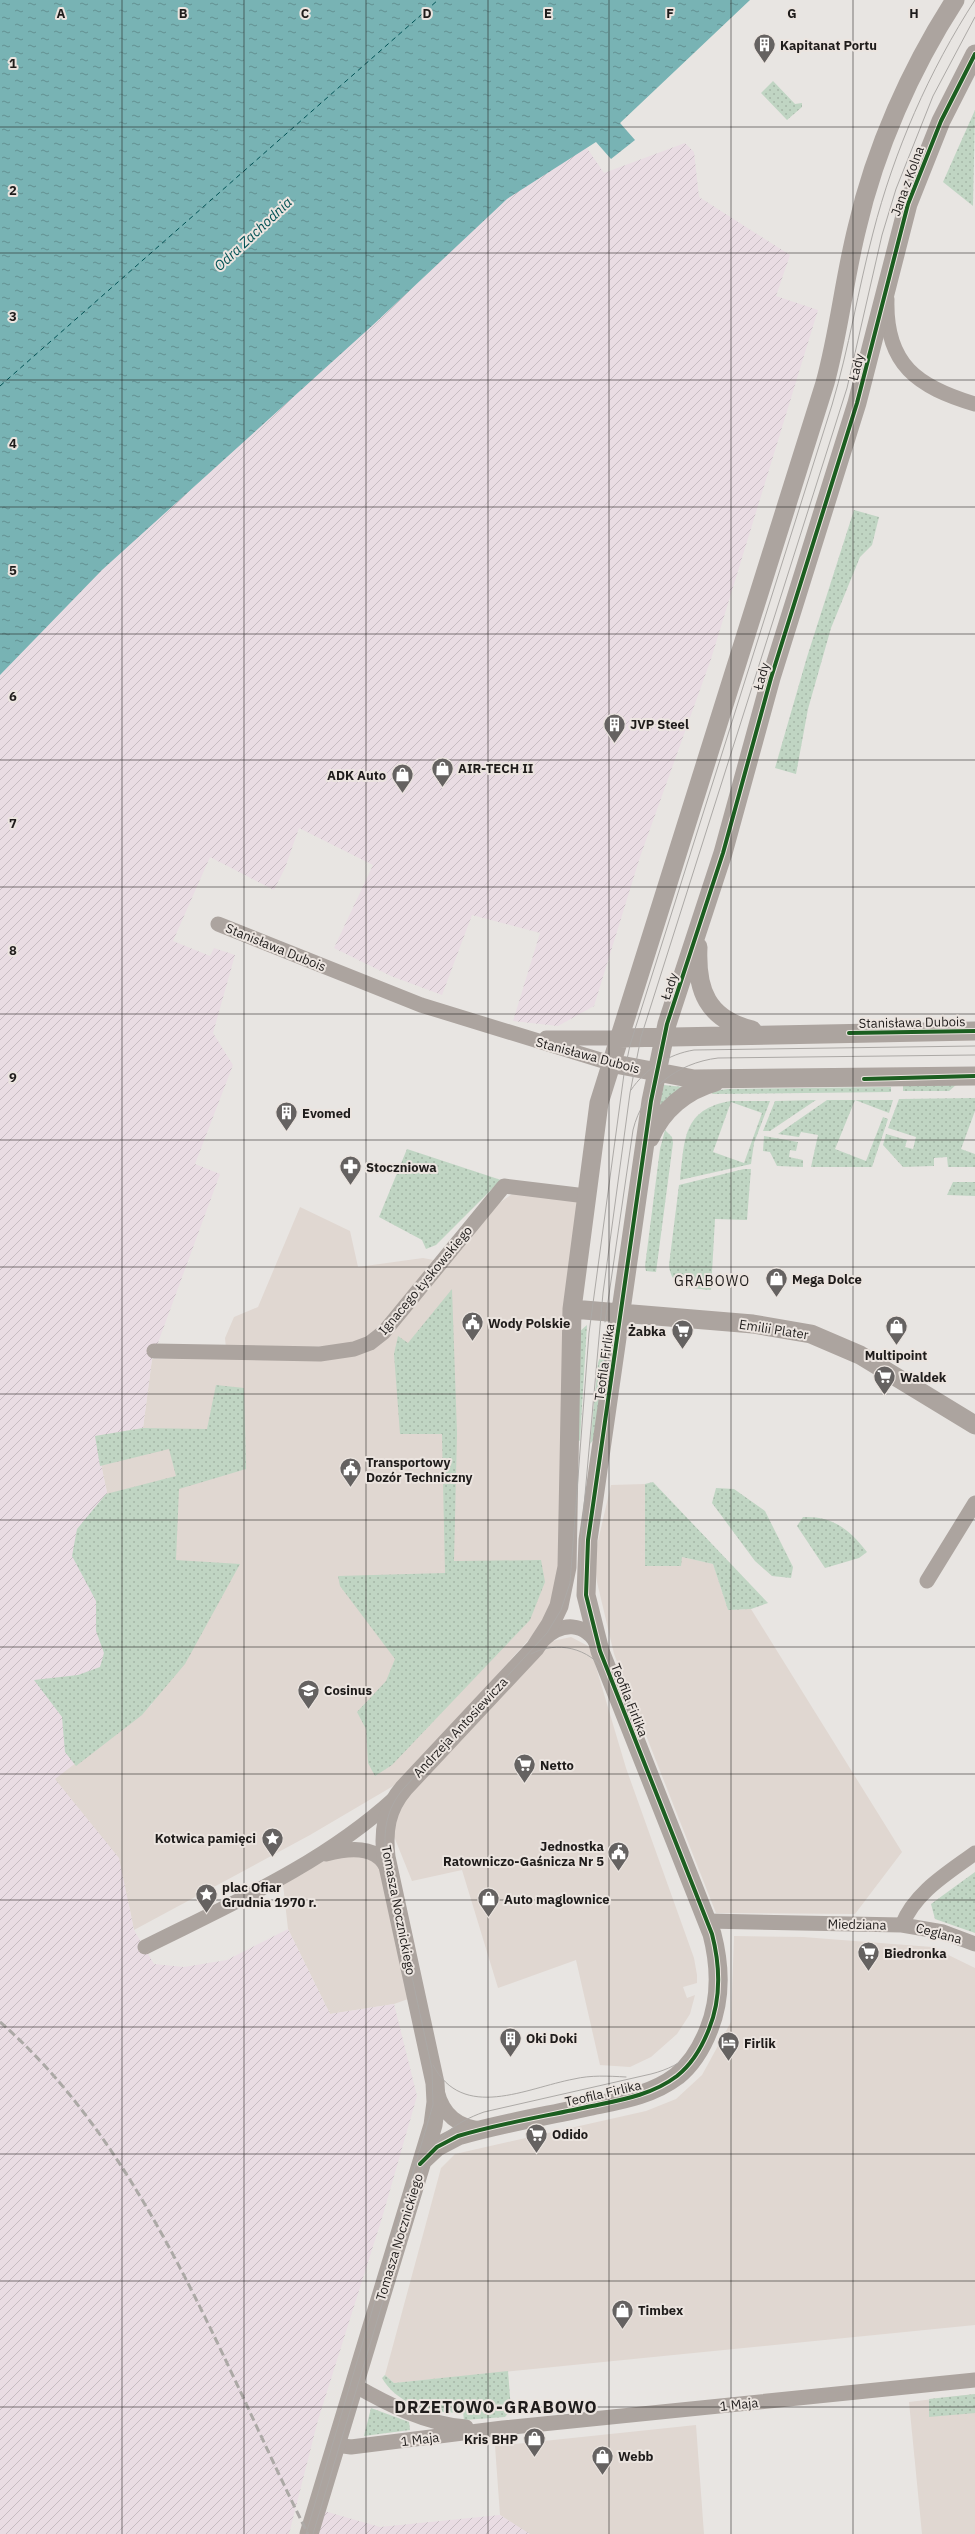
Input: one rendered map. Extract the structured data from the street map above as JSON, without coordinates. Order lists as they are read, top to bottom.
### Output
{
  "streets": {
    "street": [
      "Jana z Kolna",
      "Łady",
      "Stanisława Dubois",
      "Ignacego Łyskowskiego",
      "Emilii Plater",
      "Teofila Firlika",
      "Andrzeja Antosiewicza",
      "Tomasza Nocznickiego",
      "Miedziana",
      "Ceglana",
      "1 Maja"
    ]
  },
  "crossings": [
    ["Jana z Kolna", "Łady"],
    ["Łady", "Stanisława Dubois"],
    ["Łady", "Teofila Firlika"],
    ["Stanisława Dubois", "Teofila Firlika"],
    ["Emilii Plater", "Teofila Firlika"],
    ["Teofila Firlika", "Andrzeja Antosiewicza"],
    ["Teofila Firlika", "Tomasza Nocznickiego"],
    ["Teofila Firlika", "Miedziana"],
    ["Andrzeja Antosiewicza", "Tomasza Nocznickiego"],
    ["Tomasza Nocznickiego", "1 Maja"],
    ["Miedziana", "Ceglana"]
  ],
  "districts": ["GRABOWO", "DRZETOWO-GRABOWO"],
  "water": ["Odra Zachodnia"],
  "places": {
    "building": [
      "Kapitanat Portu",
      "JVP Steel",
      "Evomed",
      "Oki Doki"
    ],
    "shop": [
      "AIR-TECH II",
      "ADK Auto",
      "Mega Dolce",
      "Multipoint",
      "Auto maglownice",
      "Timbex",
      "Kris BHP",
      "Webb"
    ],
    "pharmacy": ["Stoczniowa"],
    "public building": ["Wody Polskie", "Transportowy Dozór Techniczny", "Jednostka Ratowniczo-Gaśnicza Nr 5"],
    "supermarket": [
      "Żabka",
      "Waldek",
      "Netto",
      "Biedronka",
      "Odido"
    ],
    "school or university": ["Cosinus"],
    "place": ["Kotwica pamięci", "plac Ofiar Grudnia 1970 r."],
    "hotel": ["Firlik"]
  },
  "grid": {
    "columns": [
      "A",
      "B",
      "C",
      "D",
      "E",
      "F",
      "G",
      "H"
    ],
    "rows": [
      "1",
      "2",
      "3",
      "4",
      "5",
      "6",
      "7",
      "8",
      "9"
    ]
  }
}
